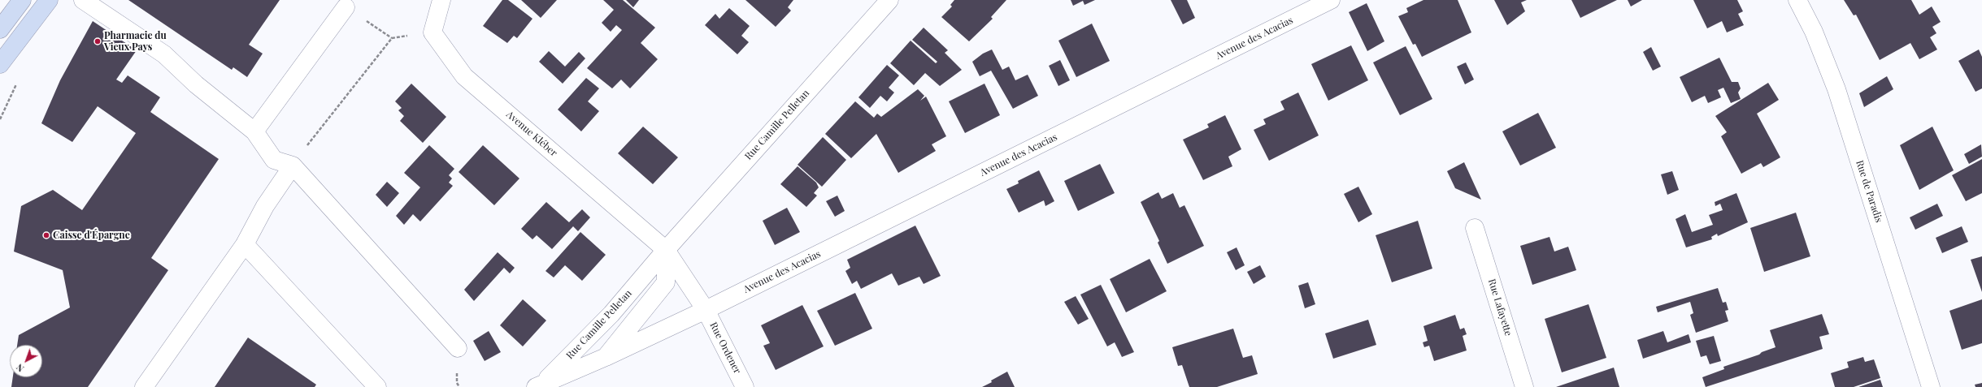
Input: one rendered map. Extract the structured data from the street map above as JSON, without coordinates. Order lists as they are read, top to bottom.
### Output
{
  "streets": {
    "street": [
      "Avenue des Acacias",
      "Rue Camille Pelletan",
      "Avenue Kléber",
      "Rue de Paradis",
      "Rue Lafayette",
      "Rue Ordener"
    ]
  },
  "crossings": [
    ["Avenue des Acacias", "Rue Camille Pelletan"],
    ["Avenue des Acacias", "Avenue Kléber"],
    ["Avenue des Acacias", "Rue Ordener"],
    ["Rue Camille Pelletan", "Avenue Kléber"],
    ["Rue Camille Pelletan", "Rue Ordener"],
    ["Avenue Kléber", "Rue Ordener"]
  ],
  "places": ["Pharmacie du Vieux Pays", "Caisse d'Épargne"],
  "north": "bottom left"
}
